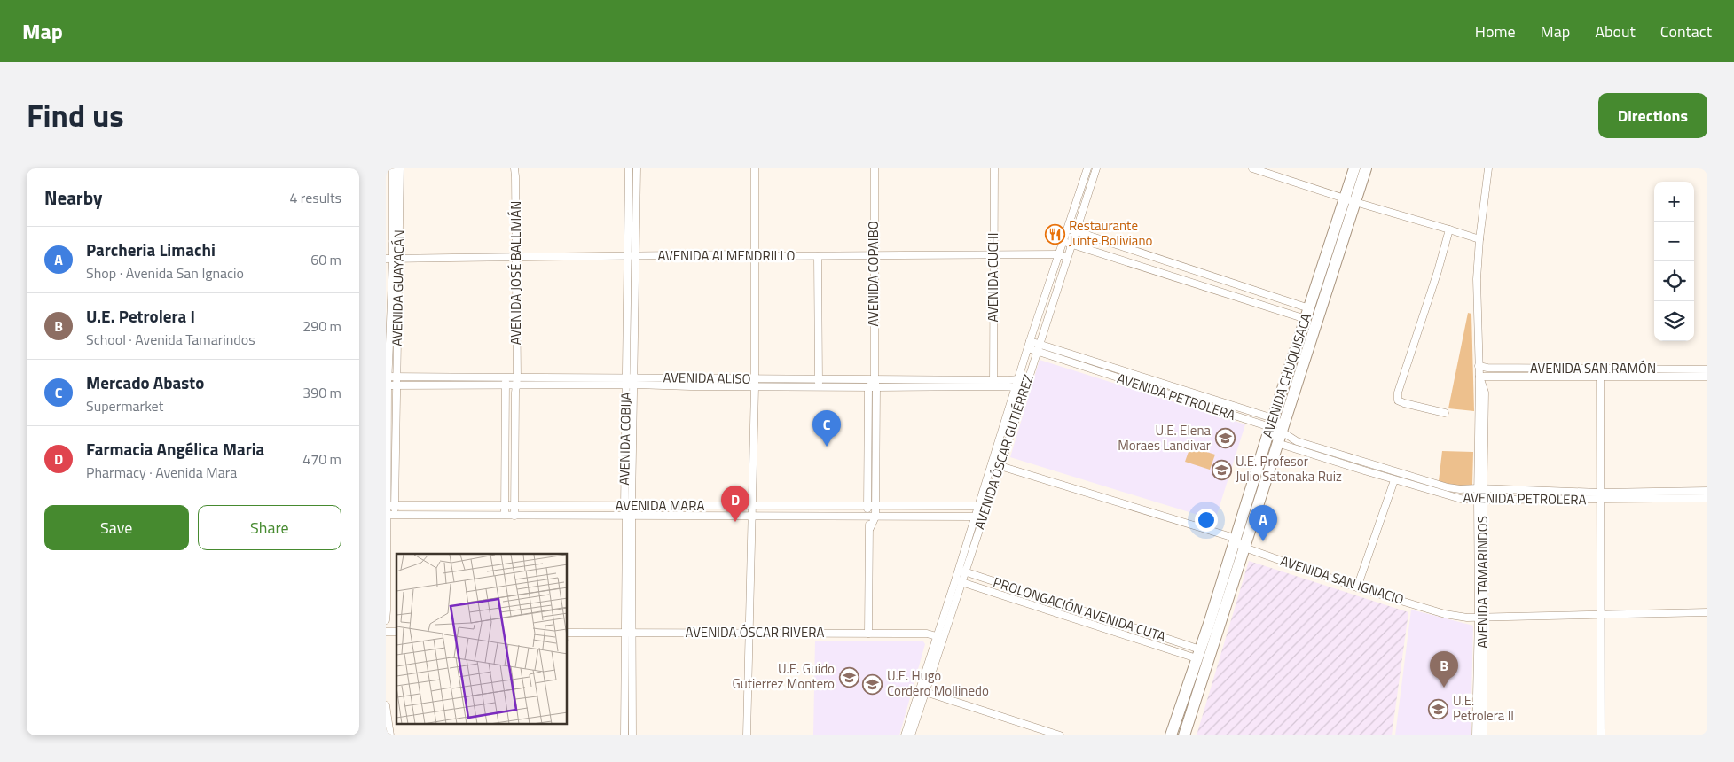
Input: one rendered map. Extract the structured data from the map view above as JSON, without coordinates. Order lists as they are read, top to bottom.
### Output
{
  "streets": {
    "main road": ["AVENIDA CHUQUISACA"],
    "street": [
      "AVENIDA ALMENDRILLO",
      "AVENIDA JOSÉ BALLIVIÁN",
      "AVENIDA COPAIBO",
      "AVENIDA CUCHI",
      "AVENIDA GUAYACÁN",
      "AVENIDA SAN RAMÓN",
      "AVENIDA ALISO",
      "AVENIDA PETROLERA",
      "AVENIDA COBIJA",
      "AVENIDA ÓSCAR GUTIÉRREZ",
      "AVENIDA MARA",
      "AVENIDA SAN IGNACIO",
      "AVENIDA TAMARINDOS",
      "PROLONGACIÓN AVENIDA CUTA",
      "AVENIDA ÓSCAR RIVERA"
    ]
  },
  "crossings": [
    ["AVENIDA ALMENDRILLO", "AVENIDA JOSÉ BALLIVIÁN"],
    ["AVENIDA ALMENDRILLO", "AVENIDA COPAIBO"],
    ["AVENIDA ALMENDRILLO", "AVENIDA CUCHI"],
    ["AVENIDA ALMENDRILLO", "AVENIDA GUAYACÁN"],
    ["AVENIDA ALMENDRILLO", "AVENIDA COBIJA"],
    ["AVENIDA ALMENDRILLO", "AVENIDA ÓSCAR GUTIÉRREZ"],
    ["AVENIDA JOSÉ BALLIVIÁN", "AVENIDA ALISO"],
    ["AVENIDA JOSÉ BALLIVIÁN", "AVENIDA MARA"],
    ["AVENIDA COPAIBO", "AVENIDA ALISO"],
    ["AVENIDA COPAIBO", "AVENIDA MARA"],
    ["AVENIDA COPAIBO", "AVENIDA ÓSCAR RIVERA"],
    ["AVENIDA CUCHI", "AVENIDA ALISO"],
    ["AVENIDA GUAYACÁN", "AVENIDA ALISO"],
    ["AVENIDA GUAYACÁN", "AVENIDA MARA"],
    ["AVENIDA SAN RAMÓN", "AVENIDA TAMARINDOS"],
    ["AVENIDA CHUQUISACA", "AVENIDA PETROLERA"],
    ["AVENIDA CHUQUISACA", "AVENIDA SAN IGNACIO"],
    ["AVENIDA CHUQUISACA", "PROLONGACIÓN AVENIDA CUTA"],
    ["AVENIDA ALISO", "AVENIDA COBIJA"],
    ["AVENIDA ALISO", "AVENIDA ÓSCAR GUTIÉRREZ"],
    ["AVENIDA PETROLERA", "AVENIDA ÓSCAR GUTIÉRREZ"],
    ["AVENIDA PETROLERA", "AVENIDA TAMARINDOS"],
    ["AVENIDA COBIJA", "AVENIDA MARA"],
    ["AVENIDA COBIJA", "AVENIDA ÓSCAR RIVERA"],
    ["AVENIDA ÓSCAR GUTIÉRREZ", "AVENIDA MARA"],
    ["AVENIDA ÓSCAR GUTIÉRREZ", "AVENIDA SAN IGNACIO"],
    ["AVENIDA ÓSCAR GUTIÉRREZ", "PROLONGACIÓN AVENIDA CUTA"],
    ["AVENIDA ÓSCAR GUTIÉRREZ", "AVENIDA ÓSCAR RIVERA"],
    ["AVENIDA SAN IGNACIO", "AVENIDA TAMARINDOS"]
  ],
  "places": {
    "restaurant": ["Restaurante Junte Boliviano"],
    "school or university": [
      "U.E. Elena Moraes Landivar",
      "U.E. Profesor Julio Satonaka Ruiz",
      "U.E. Guido Gutierrez Montero",
      "U.E. Hugo Cordero Mollinedo",
      "U.E. Petrolera II"
    ]
  },
  "page": {
    "header": "Map",
    "nav": [
      "Home",
      "Map",
      "About",
      "Contact"
    ],
    "title": "Find us",
    "buttons": [
      "Directions",
      ["Save", "Share"]
    ],
    "heading": ["Nearby", "4 results"],
    "map_buttons": ["+", "−"],
    "list": [
      {
        "mark": "A",
        "name": "Parcheria Limachi",
        "note": "Shop · Avenida San Ignacio",
        "value": "60 m"
      },
      {
        "mark": "B",
        "name": "U.E. Petrolera I",
        "note": "School · Avenida Tamarindos",
        "value": "290 m"
      },
      {
        "mark": "C",
        "name": "Mercado Abasto",
        "note": "Supermarket",
        "value": "390 m"
      },
      {
        "mark": "D",
        "name": "Farmacia Angélica Maria",
        "note": "Pharmacy · Avenida Mara",
        "value": "470 m"
      }
    ],
    "pins": [
      "C",
      "D",
      "A",
      "B"
    ]
  }
}
